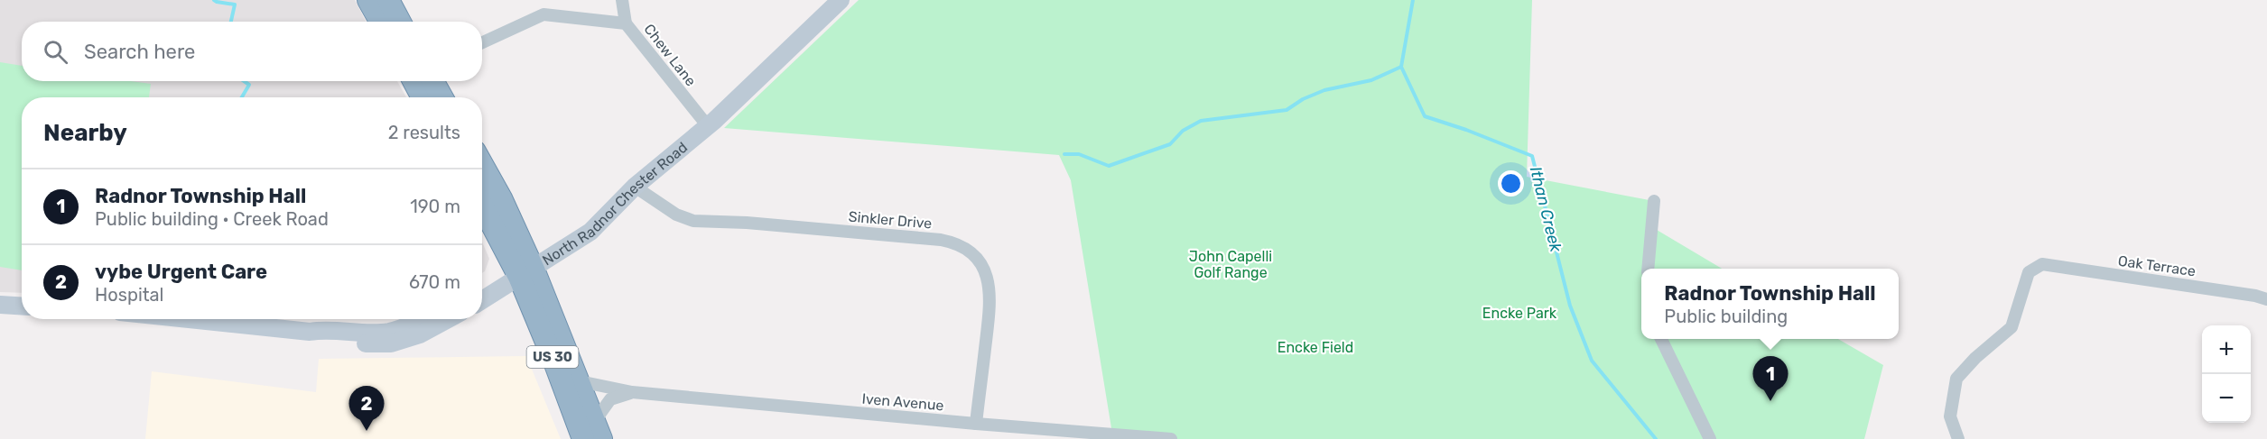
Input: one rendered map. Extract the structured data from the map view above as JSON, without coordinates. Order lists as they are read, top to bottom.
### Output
{
  "streets": {
    "highway": ["US 30"],
    "main road": ["North Radnor Chester Road"],
    "street": [
      "Chew Lane",
      "Sinkler Drive",
      "Oak Terrace",
      "Iven Avenue"
    ]
  },
  "crossings": [
    ["Chew Lane", "North Radnor Chester Road"],
    ["North Radnor Chester Road", "Sinkler Drive"],
    ["North Radnor Chester Road", "US 30"],
    ["Sinkler Drive", "Iven Avenue"],
    ["US 30", "Iven Avenue"]
  ],
  "water": ["Ithan Creek"],
  "parks": ["John Capelli Golf Range", "Encke Park", "Encke Field"],
  "page": {
    "search": "Search here",
    "heading": ["Nearby", "2 results"],
    "list": [
      {
        "mark": "1",
        "name": "Radnor Township Hall",
        "note": "Public building · Creek Road",
        "value": "190 m"
      },
      {
        "mark": "2",
        "name": "vybe Urgent Care",
        "note": "Hospital",
        "value": "670 m"
      }
    ],
    "popup": ["Radnor Township Hall", "Public building"],
    "map_buttons": ["+", "−"],
    "pins": ["1", "2"]
  }
}
